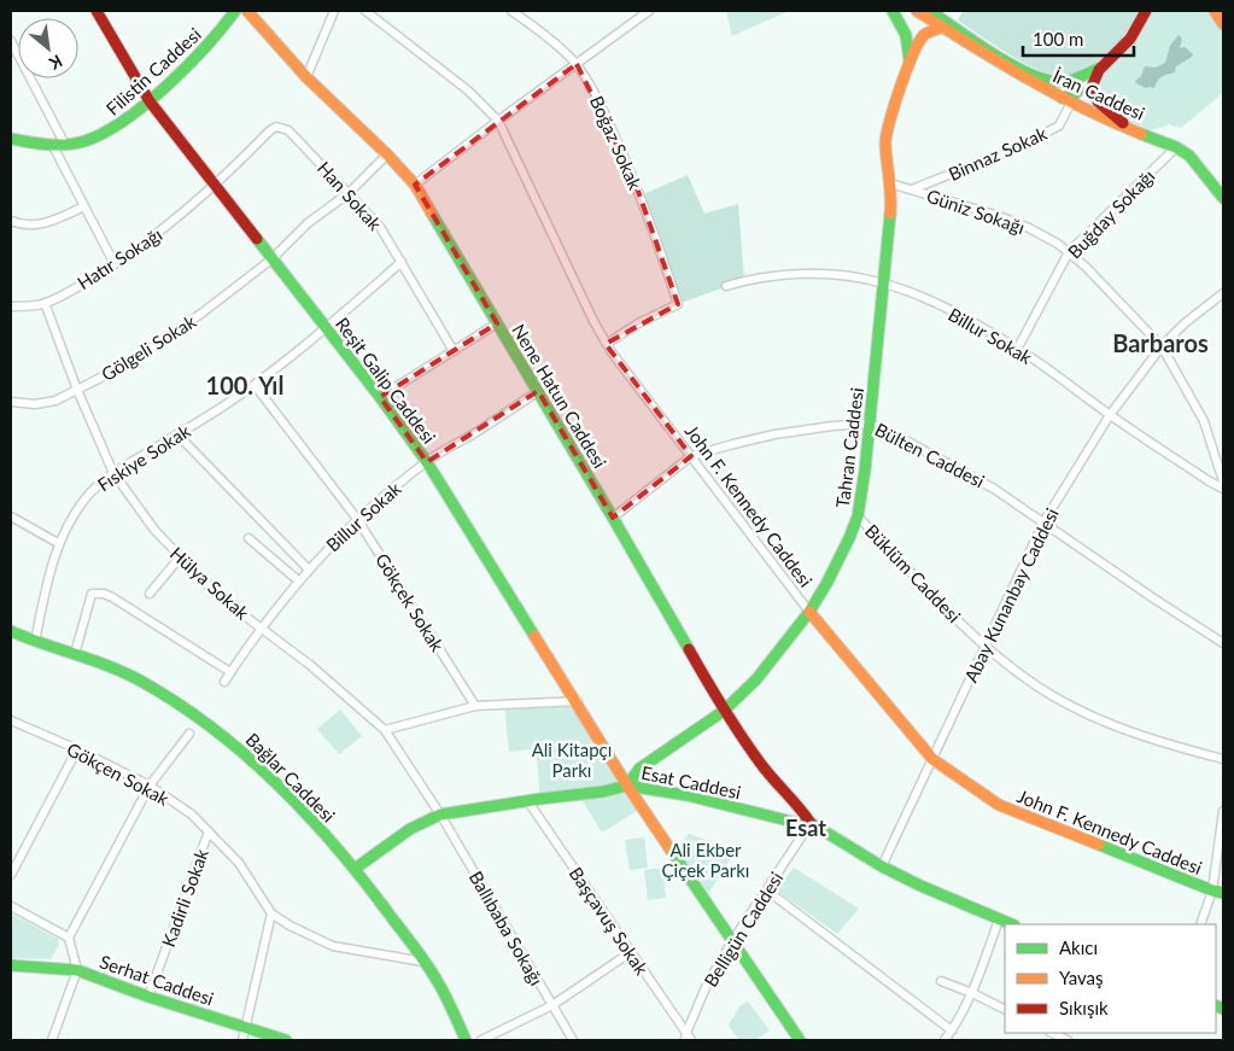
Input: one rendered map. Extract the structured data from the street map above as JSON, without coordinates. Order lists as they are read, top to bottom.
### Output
{
  "streets": {
    "main road": [
      "Filistin Caddesi",
      "İran Caddesi",
      "Reşit Galip Caddesi",
      "Nene Hatun Caddesi",
      "Tahran Caddesi",
      "John F. Kennedy Caddesi",
      "Bağlar Caddesi",
      "Esat Caddesi",
      "Serhat Caddesi"
    ],
    "street": [
      "Boğaz Sokak",
      "Binnaz Sokak",
      "Han Sokak",
      "Güniz Sokağı",
      "Buğday Sokağı",
      "Hatır Sokağı",
      "Billur Sokak",
      "Gölgeli Sokak",
      "Bülten Caddesi",
      "Fıskiye Sokak",
      "Büklüm Caddesi",
      "Hülya Sokak",
      "Abay Kunanbay Caddesi",
      "Gökçek Sokak",
      "Gökçen Sokak",
      "Kadirli Sokak",
      "Başçavuş Sokak",
      "Ballıbaba Sokağı",
      "Belligün Caddesi"
    ]
  },
  "crossings": [
    ["Filistin Caddesi", "Reşit Galip Caddesi"],
    ["İran Caddesi", "Binnaz Sokak"],
    ["İran Caddesi", "Buğday Sokağı"],
    ["İran Caddesi", "Tahran Caddesi"],
    ["Boğaz Sokak", "John F. Kennedy Caddesi"],
    ["Binnaz Sokak", "Güniz Sokağı"],
    ["Han Sokak", "Hatır Sokağı"],
    ["Han Sokak", "Gölgeli Sokak"],
    ["Han Sokak", "Reşit Galip Caddesi"],
    ["Han Sokak", "Fıskiye Sokak"],
    ["Güniz Sokağı", "Buğday Sokağı"],
    ["Güniz Sokağı", "Tahran Caddesi"],
    ["Güniz Sokağı", "Abay Kunanbay Caddesi"],
    ["Buğday Sokağı", "Billur Sokak"],
    ["Hatır Sokağı", "Reşit Galip Caddesi"],
    ["Hatır Sokağı", "Hülya Sokak"],
    ["Billur Sokak", "Reşit Galip Caddesi"],
    ["Billur Sokak", "Nene Hatun Caddesi"],
    ["Billur Sokak", "Tahran Caddesi"],
    ["Billur Sokak", "Hülya Sokak"],
    ["Billur Sokak", "Abay Kunanbay Caddesi"],
    ["Billur Sokak", "Gökçek Sokak"],
    ["Gölgeli Sokak", "Reşit Galip Caddesi"],
    ["Gölgeli Sokak", "Nene Hatun Caddesi"],
    ["Gölgeli Sokak", "Hülya Sokak"],
    ["Reşit Galip Caddesi", "Tahran Caddesi"],
    ["Reşit Galip Caddesi", "Fıskiye Sokak"],
    ["Reşit Galip Caddesi", "Esat Caddesi"],
    ["Reşit Galip Caddesi", "Belligün Caddesi"],
    ["Nene Hatun Caddesi", "Tahran Caddesi"],
    ["Nene Hatun Caddesi", "Bülten Caddesi"],
    ["Nene Hatun Caddesi", "Esat Caddesi"],
    ["Nene Hatun Caddesi", "Belligün Caddesi"],
    ["Tahran Caddesi", "Bülten Caddesi"],
    ["Tahran Caddesi", "John F. Kennedy Caddesi"],
    ["Tahran Caddesi", "Büklüm Caddesi"],
    ["Tahran Caddesi", "Esat Caddesi"],
    ["Bülten Caddesi", "John F. Kennedy Caddesi"],
    ["Bülten Caddesi", "Abay Kunanbay Caddesi"],
    ["Fıskiye Sokak", "Hülya Sokak"],
    ["Fıskiye Sokak", "Gökçek Sokak"],
    ["Fıskiye Sokak", "Bağlar Caddesi"],
    ["John F. Kennedy Caddesi", "Abay Kunanbay Caddesi"],
    ["Büklüm Caddesi", "Abay Kunanbay Caddesi"],
    ["Hülya Sokak", "Esat Caddesi"],
    ["Hülya Sokak", "Ballıbaba Sokağı"],
    ["Abay Kunanbay Caddesi", "Esat Caddesi"],
    ["Gökçen Sokak", "Bağlar Caddesi"],
    ["Gökçen Sokak", "Kadirli Sokak"],
    ["Bağlar Caddesi", "Esat Caddesi"],
    ["Esat Caddesi", "Başçavuş Sokak"],
    ["Esat Caddesi", "Ballıbaba Sokağı"],
    ["Esat Caddesi", "Belligün Caddesi"],
    ["Kadirli Sokak", "Serhat Caddesi"],
    ["Başçavuş Sokak", "Belligün Caddesi"]
  ],
  "districts": ["Barbaros", "100. Yıl", "Esat"],
  "parks": ["Ali Kitapçı Parkı", "Ali Ekber Çiçek Parkı"],
  "legend": ["Akıcı", "Yavaş", "Sıkışık"],
  "scale_bar": "100 m",
  "north": "bottom right"
}
